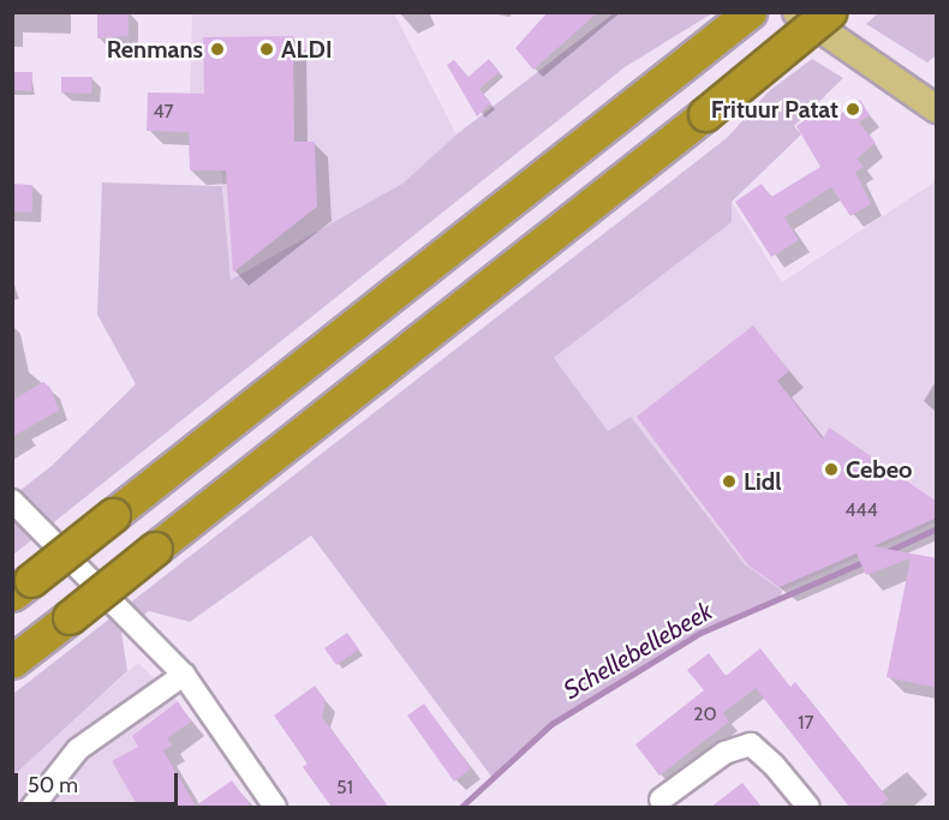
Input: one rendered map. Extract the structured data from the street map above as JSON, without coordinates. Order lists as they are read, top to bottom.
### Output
{
  "water": ["Schellebellebeek"],
  "places": [
    "Renmans",
    "ALDI",
    "Frituur Patat",
    "Cebeo",
    "Lidl"
  ],
  "house_numbers": [
    "47",
    "444",
    "20",
    "17",
    "51"
  ],
  "scale_bar": "50 m"
}
